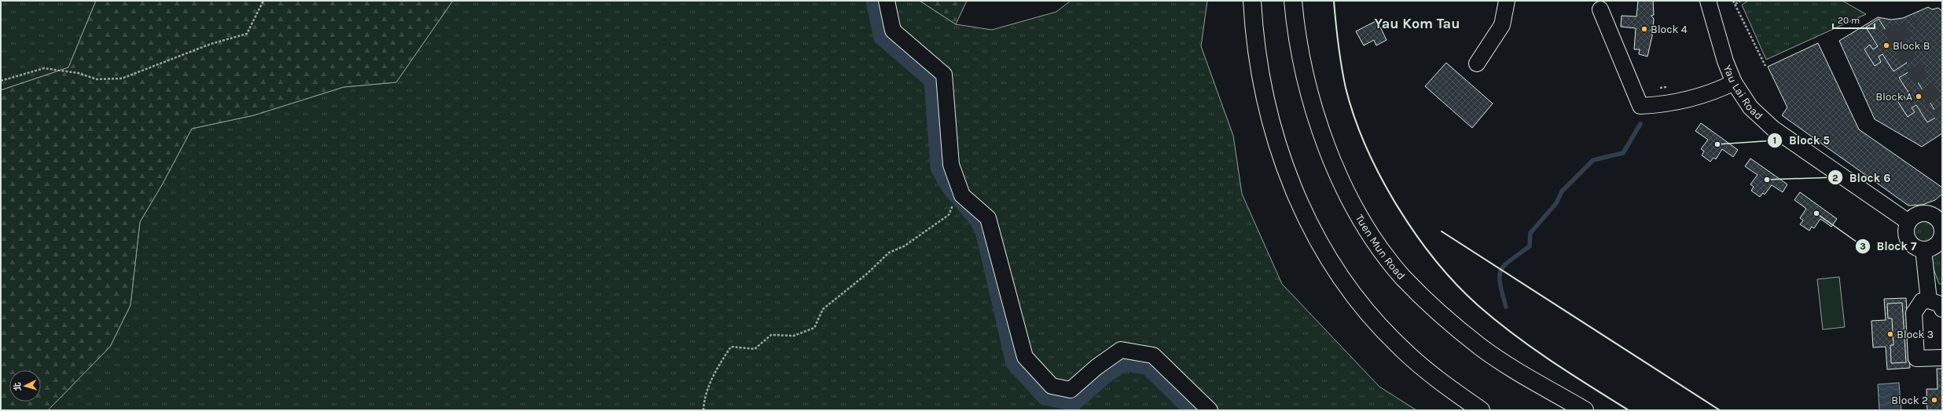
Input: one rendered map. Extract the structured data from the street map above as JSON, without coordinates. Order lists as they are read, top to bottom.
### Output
{
  "streets": {
    "highway": ["Tuen Mun Road"],
    "street": ["Yau Lai Road"]
  },
  "districts": ["Yau Kom Tau"],
  "places": [
    "Block 4",
    "Block B",
    "Block A",
    "Block 5",
    "Block 6",
    "Block 7",
    "Block 3",
    "Block 2"
  ],
  "scale_bar": "20 m",
  "north": "left"
}
